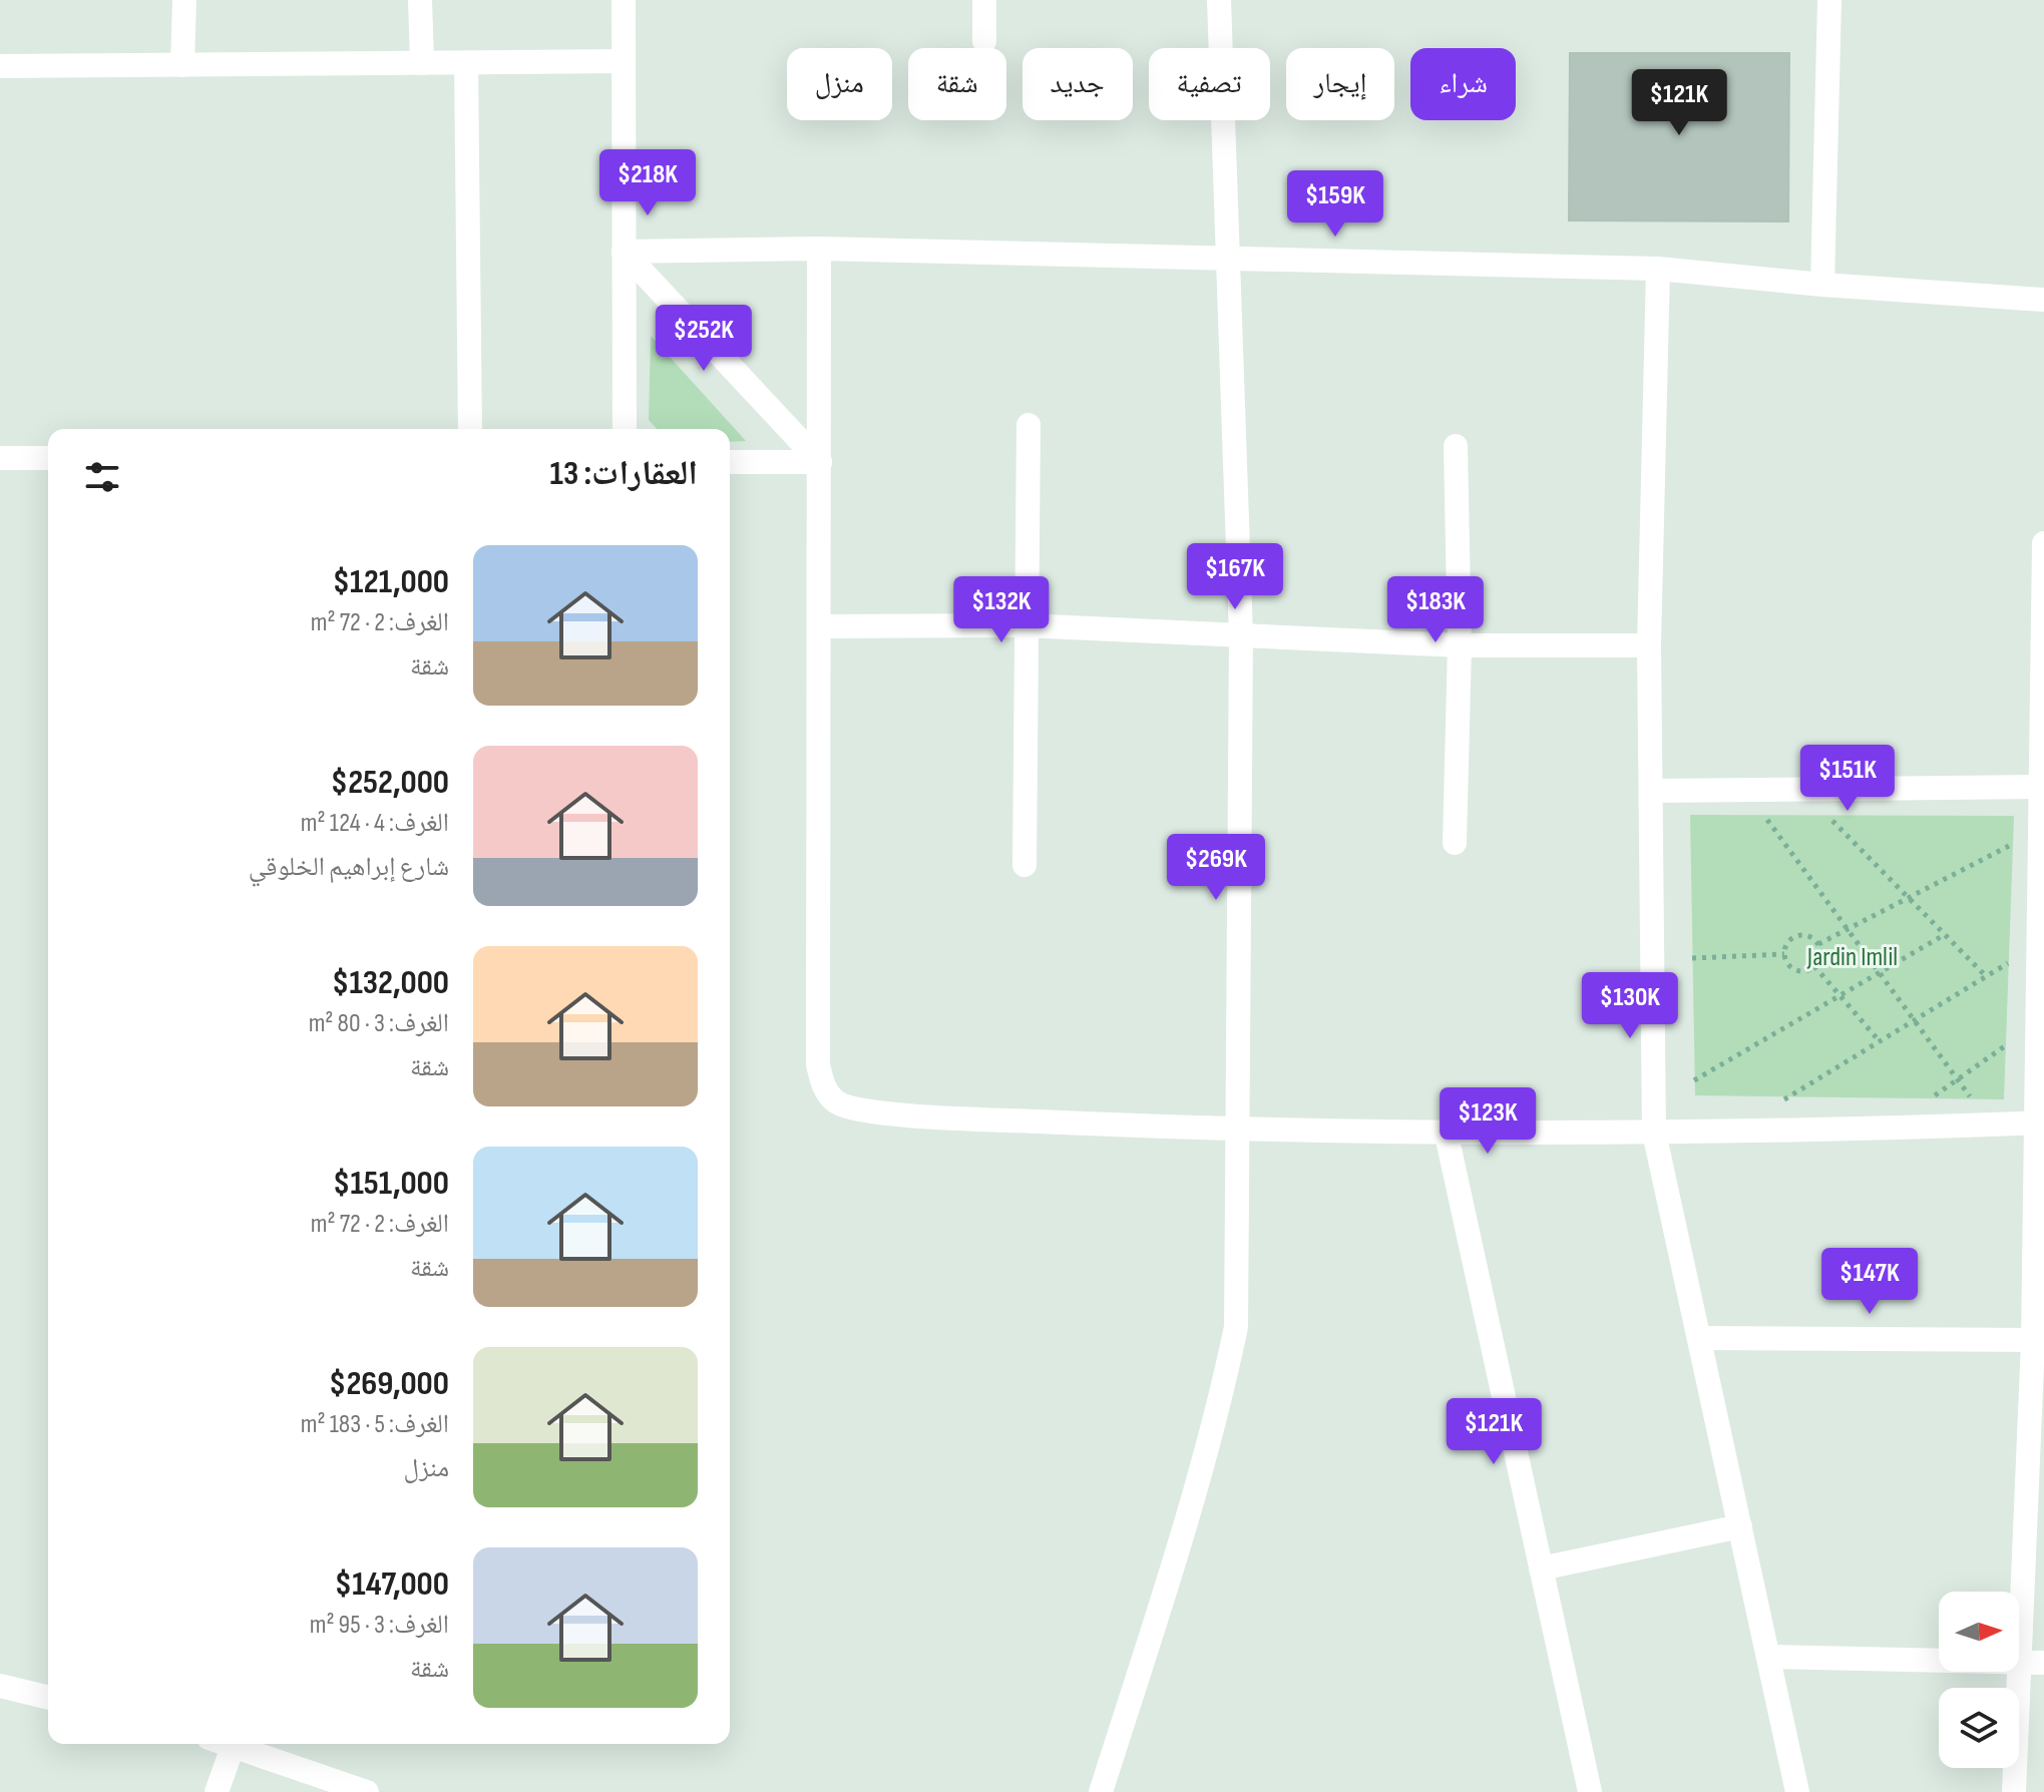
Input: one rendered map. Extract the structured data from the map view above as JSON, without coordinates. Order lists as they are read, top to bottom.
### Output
{
  "parks": ["Jardin Imlil"],
  "north": "right",
  "page": {
    "chip": [
      "شراء",
      "إيجار",
      "تصفية",
      "جديد",
      "شقة",
      "منزل"
    ],
    "price": [
      "$121K",
      "$218K",
      "$159K",
      "$252K",
      "$167K",
      "$132K",
      "$183K",
      "$151K",
      "$269K",
      "$130K",
      "$123K",
      "$147K",
      "$121K"
    ],
    "heading": "العقارات: 13",
    "list": [
      {
        "name": "$121,000",
        "note": "الغرف: 2 · 72 m² · شقة"
      },
      {
        "name": "$252,000",
        "note": "الغرف: 4 · 124 m² · شارع إبراهيم الخلوقي"
      },
      {
        "name": "$132,000",
        "note": "الغرف: 3 · 80 m² · شقة"
      },
      {
        "name": "$151,000",
        "note": "الغرف: 2 · 72 m² · شقة"
      },
      {
        "name": "$269,000",
        "note": "الغرف: 5 · 183 m² · منزل"
      },
      {
        "name": "$147,000",
        "note": "الغرف: 3 · 95 m² · شقة"
      }
    ]
  }
}
